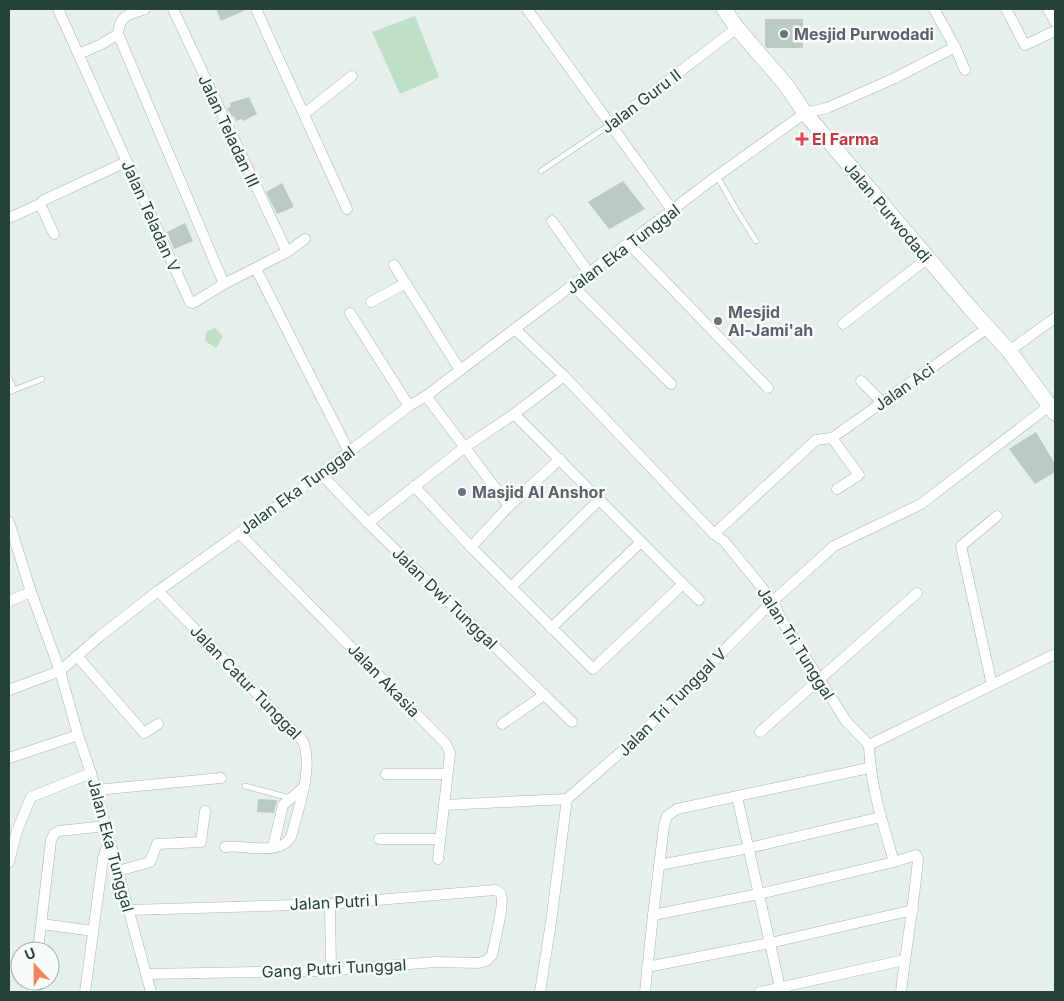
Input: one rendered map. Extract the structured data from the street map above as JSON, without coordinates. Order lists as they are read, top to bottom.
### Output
{
  "streets": {
    "street": [
      "Jalan Guru II",
      "Jalan Teladan III",
      "Jalan Purwodadi",
      "Jalan Teladan V",
      "Jalan Eka Tunggal",
      "Jalan Aci",
      "Jalan Dwi Tunggal",
      "Jalan Tri Tunggal",
      "Jalan Akasia",
      "Jalan Catur Tunggal",
      "Jalan Tri Tunggal V",
      "Jalan Putri I",
      "Gang Putri Tunggal"
    ]
  },
  "crossings": [
    ["Jalan Guru II", "Jalan Purwodadi"],
    ["Jalan Teladan III", "Jalan Teladan V"],
    ["Jalan Purwodadi", "Jalan Eka Tunggal"],
    ["Jalan Purwodadi", "Jalan Aci"],
    ["Jalan Purwodadi", "Jalan Tri Tunggal V"],
    ["Jalan Eka Tunggal", "Jalan Dwi Tunggal"],
    ["Jalan Eka Tunggal", "Jalan Tri Tunggal"],
    ["Jalan Eka Tunggal", "Jalan Akasia"],
    ["Jalan Eka Tunggal", "Jalan Catur Tunggal"],
    ["Jalan Eka Tunggal", "Jalan Putri I"],
    ["Jalan Eka Tunggal", "Gang Putri Tunggal"],
    ["Jalan Aci", "Jalan Tri Tunggal"],
    ["Jalan Tri Tunggal", "Jalan Tri Tunggal V"],
    ["Jalan Putri I", "Gang Putri Tunggal"]
  ],
  "places": {
    "other": ["Mesjid Purwodadi", "Mesjid Al-Jami'ah", "Masjid Al Anshor"],
    "health": ["El Farma"]
  },
  "north": "top"
}
